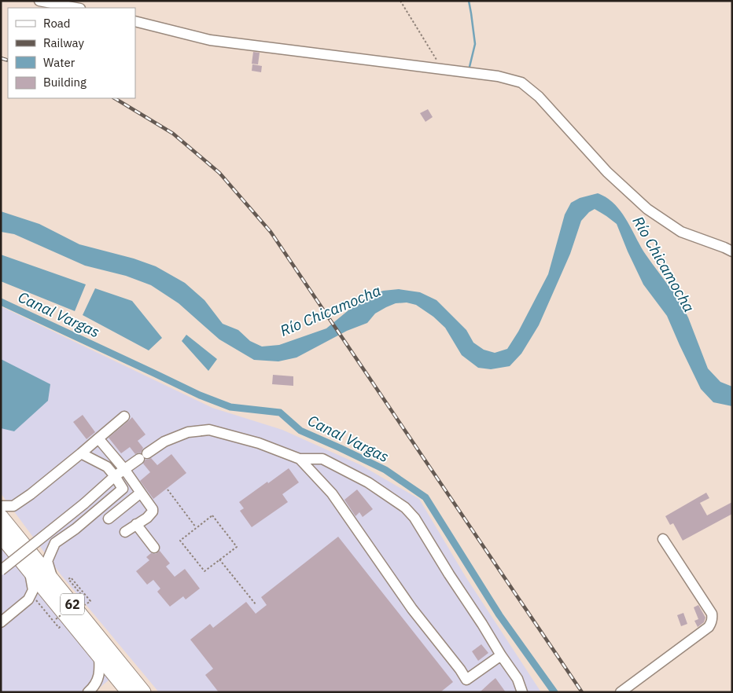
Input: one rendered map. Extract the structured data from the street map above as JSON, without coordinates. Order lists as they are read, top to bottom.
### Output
{
  "streets": {
    "highway": ["62"]
  },
  "water": ["Río Chicamocha", "Canal Vargas"],
  "legend": [
    "Road",
    "Railway",
    "Water",
    "Building"
  ]
}
